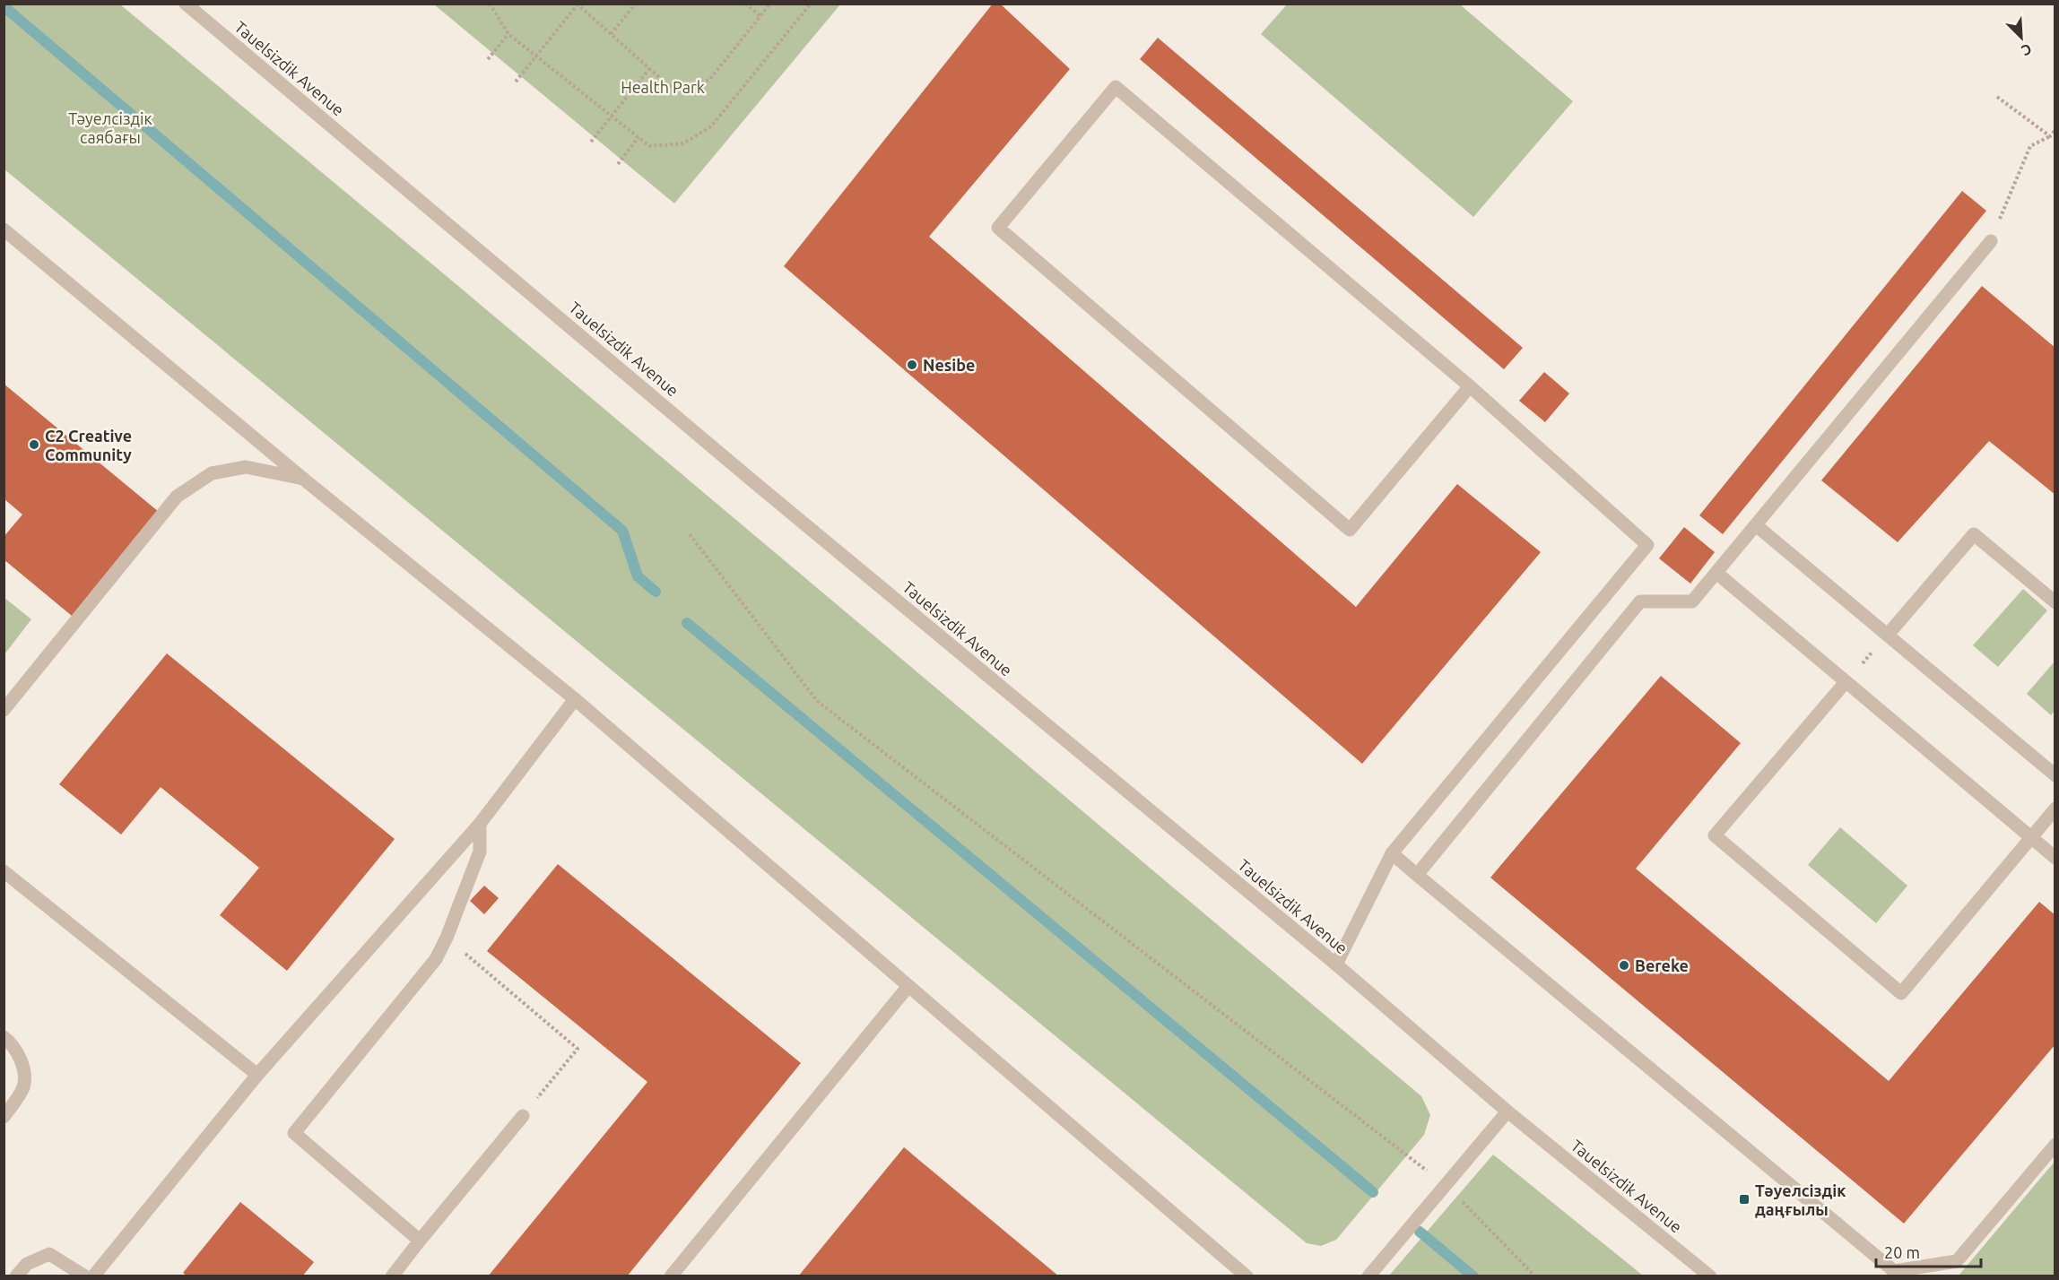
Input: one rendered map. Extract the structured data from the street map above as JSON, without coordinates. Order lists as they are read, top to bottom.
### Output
{
  "streets": {
    "street": ["Tauelsizdik Avenue"]
  },
  "parks": ["Health Park", "Тәуелсіздік саябағы"],
  "places": {
    "other": ["Nesibe", "C2 Creative Community", "Bereke"],
    "transit": ["Тәуелсіздік даңғылы"]
  },
  "scale_bar": "20 m",
  "north": "bottom right"
}
